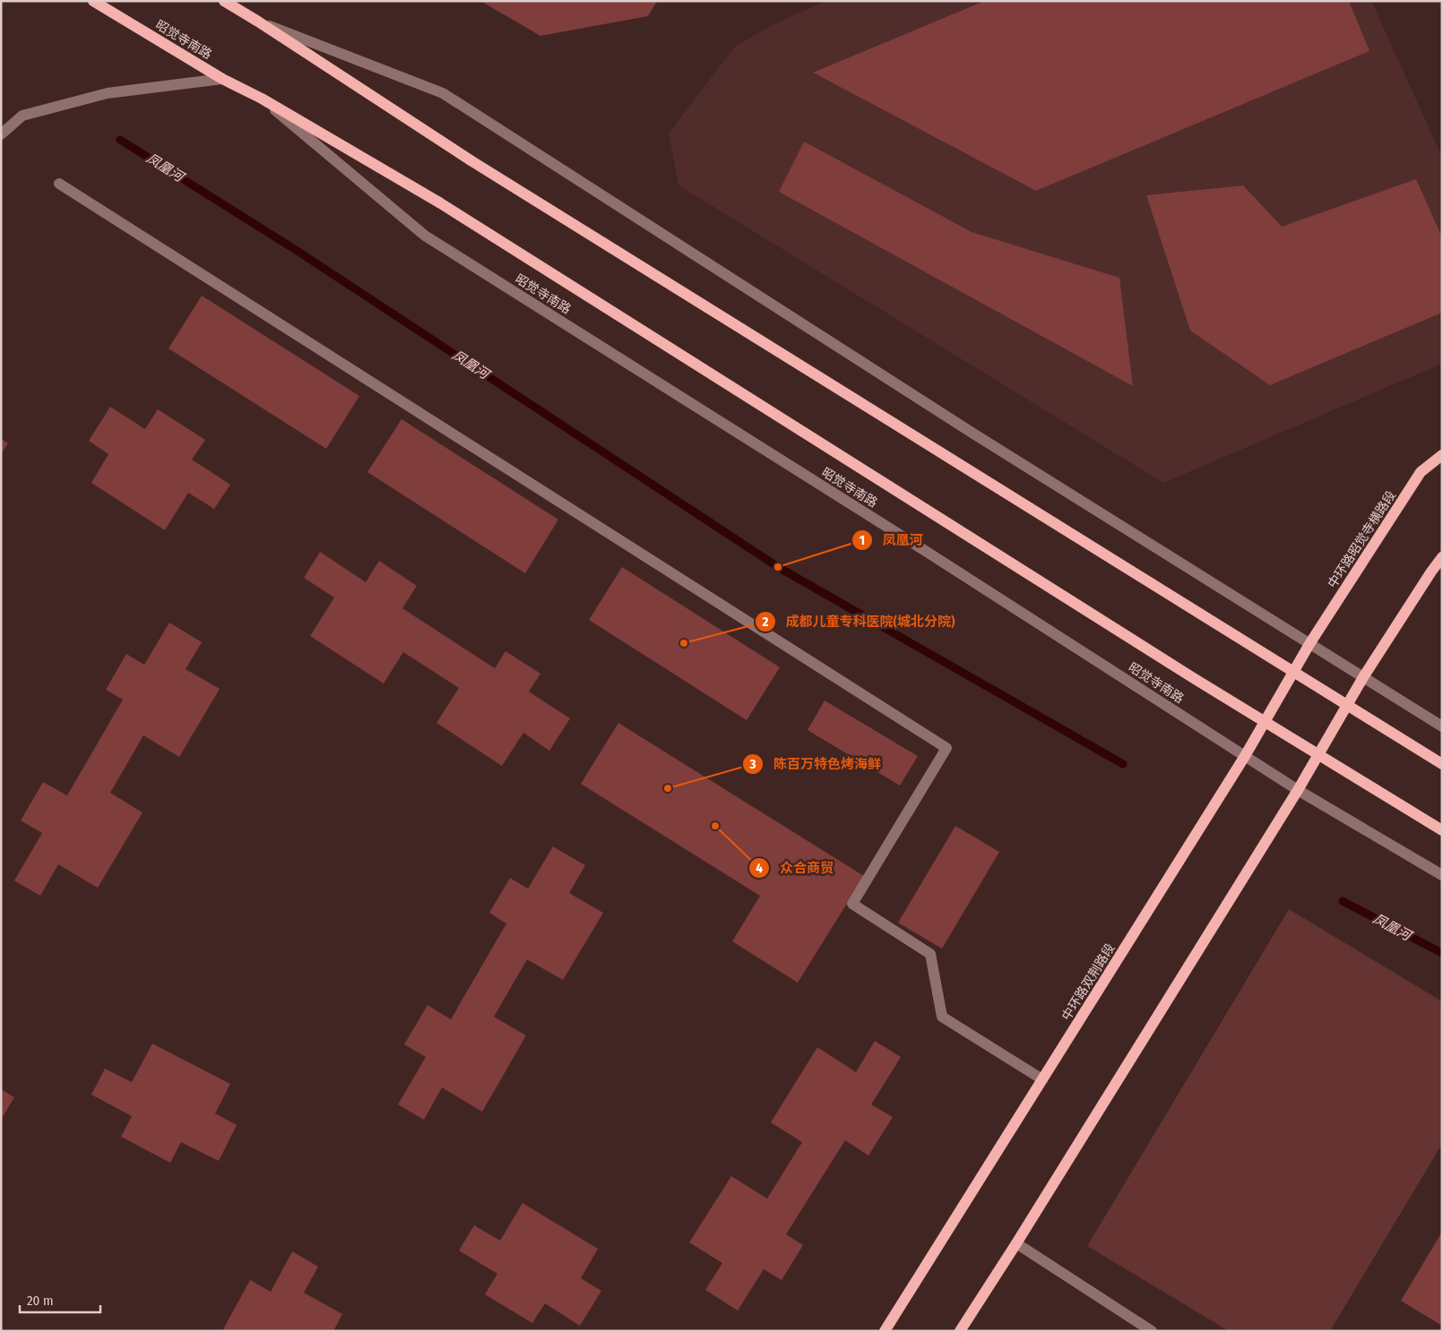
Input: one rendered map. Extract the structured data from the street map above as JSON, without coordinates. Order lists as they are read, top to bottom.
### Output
{
  "streets": {
    "main road": ["昭觉寺南路", "中环路昭觉寺横路段", "中环路双荆路段"]
  },
  "crossings": [
    ["昭觉寺南路", "中环路双荆路段"],
    ["中环路昭觉寺横路段", "中环路双荆路段"]
  ],
  "water": ["凤凰河"],
  "places": [
    "凤凰河",
    "成都儿童专科医院(城北分院)",
    "陈百万特色烤海鲜",
    "众合商贸"
  ],
  "scale_bar": "20 m"
}
